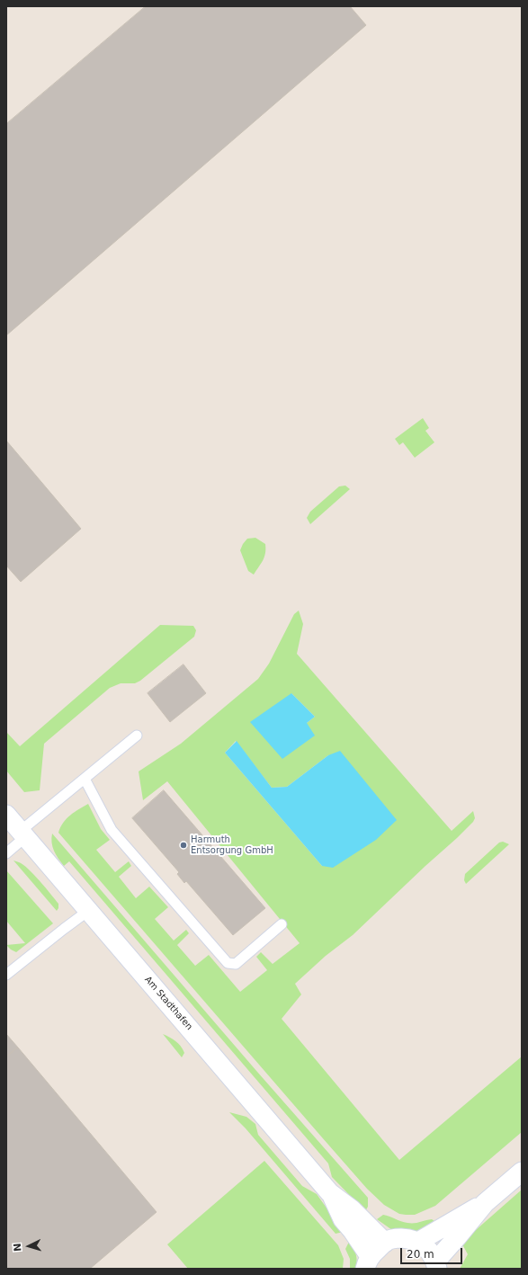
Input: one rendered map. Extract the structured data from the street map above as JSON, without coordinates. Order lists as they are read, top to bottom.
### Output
{
  "streets": {
    "street": ["Am Stadthafen"]
  },
  "places": ["Harmuth Entsorgung GmbH"],
  "scale_bar": "20 m",
  "north": "left"
}
